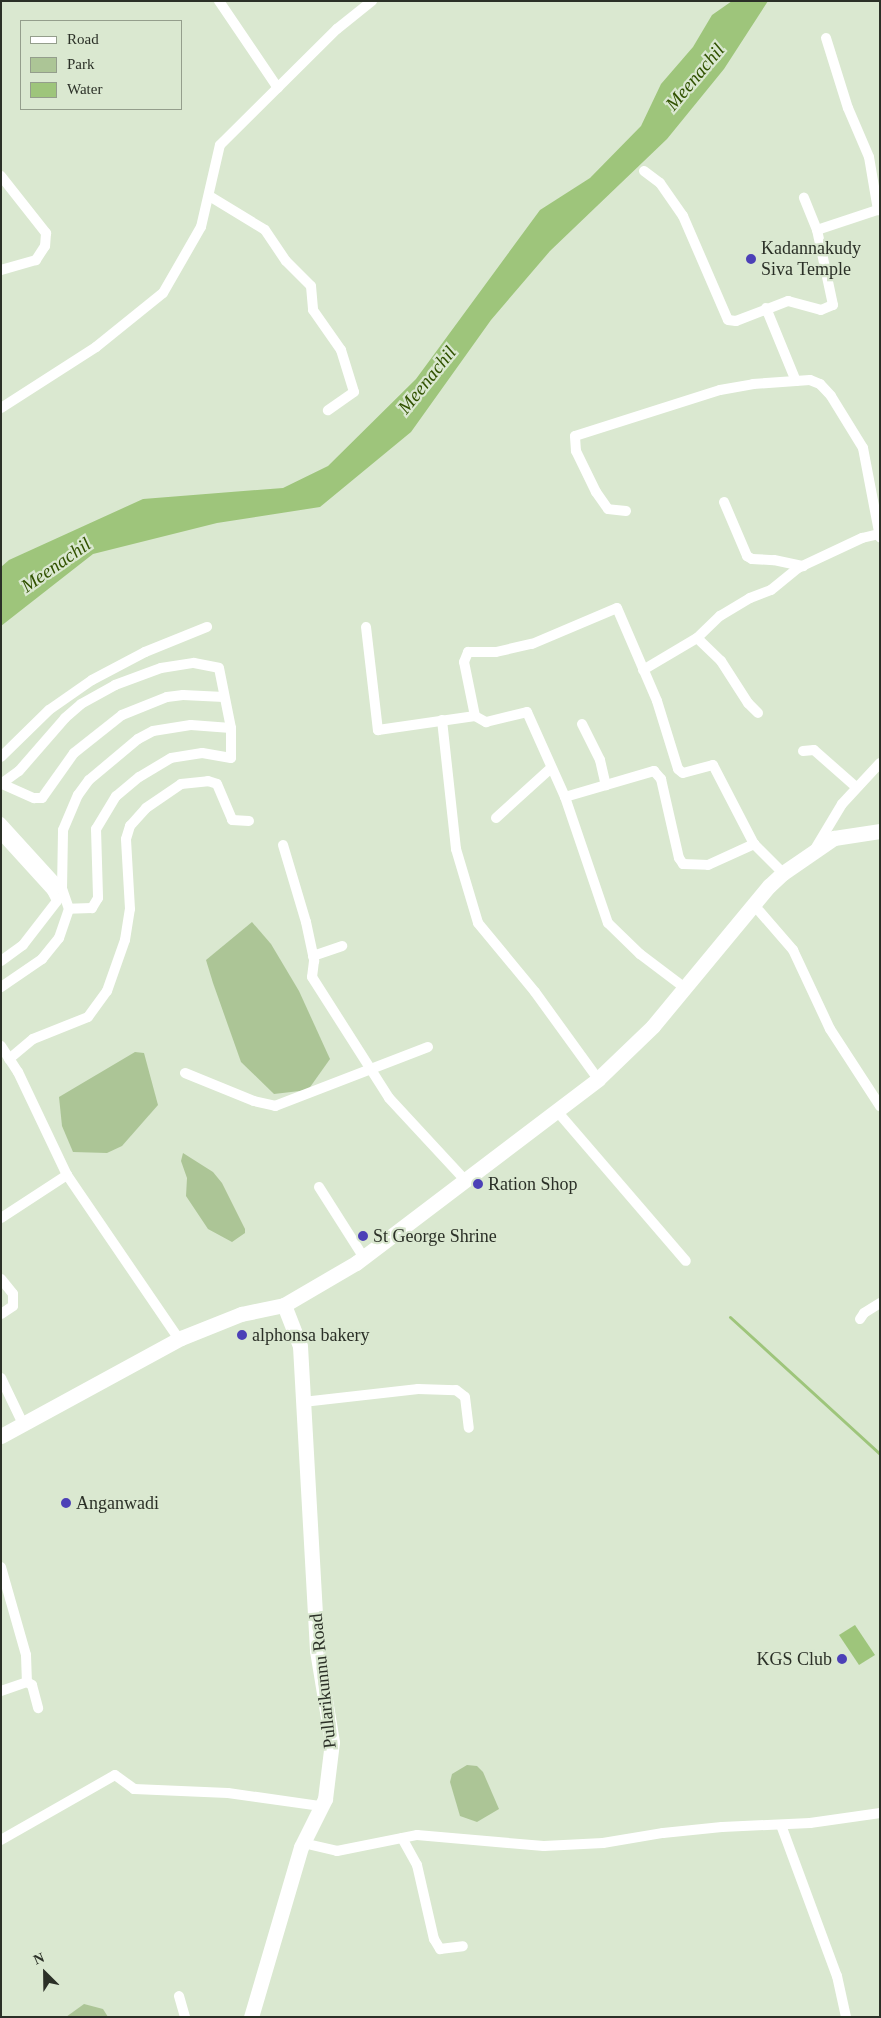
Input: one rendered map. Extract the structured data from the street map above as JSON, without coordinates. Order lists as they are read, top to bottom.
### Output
{
  "streets": {
    "main road": ["Pullarikunnu Road"]
  },
  "water": ["Meenachil"],
  "places": [
    "Kadannakudy Siva Temple",
    "Ration Shop",
    "St George Shrine",
    "alphonsa bakery",
    "Anganwadi",
    "KGS Club"
  ],
  "legend": ["Road", "Park", "Water"],
  "north": "top left"
}
